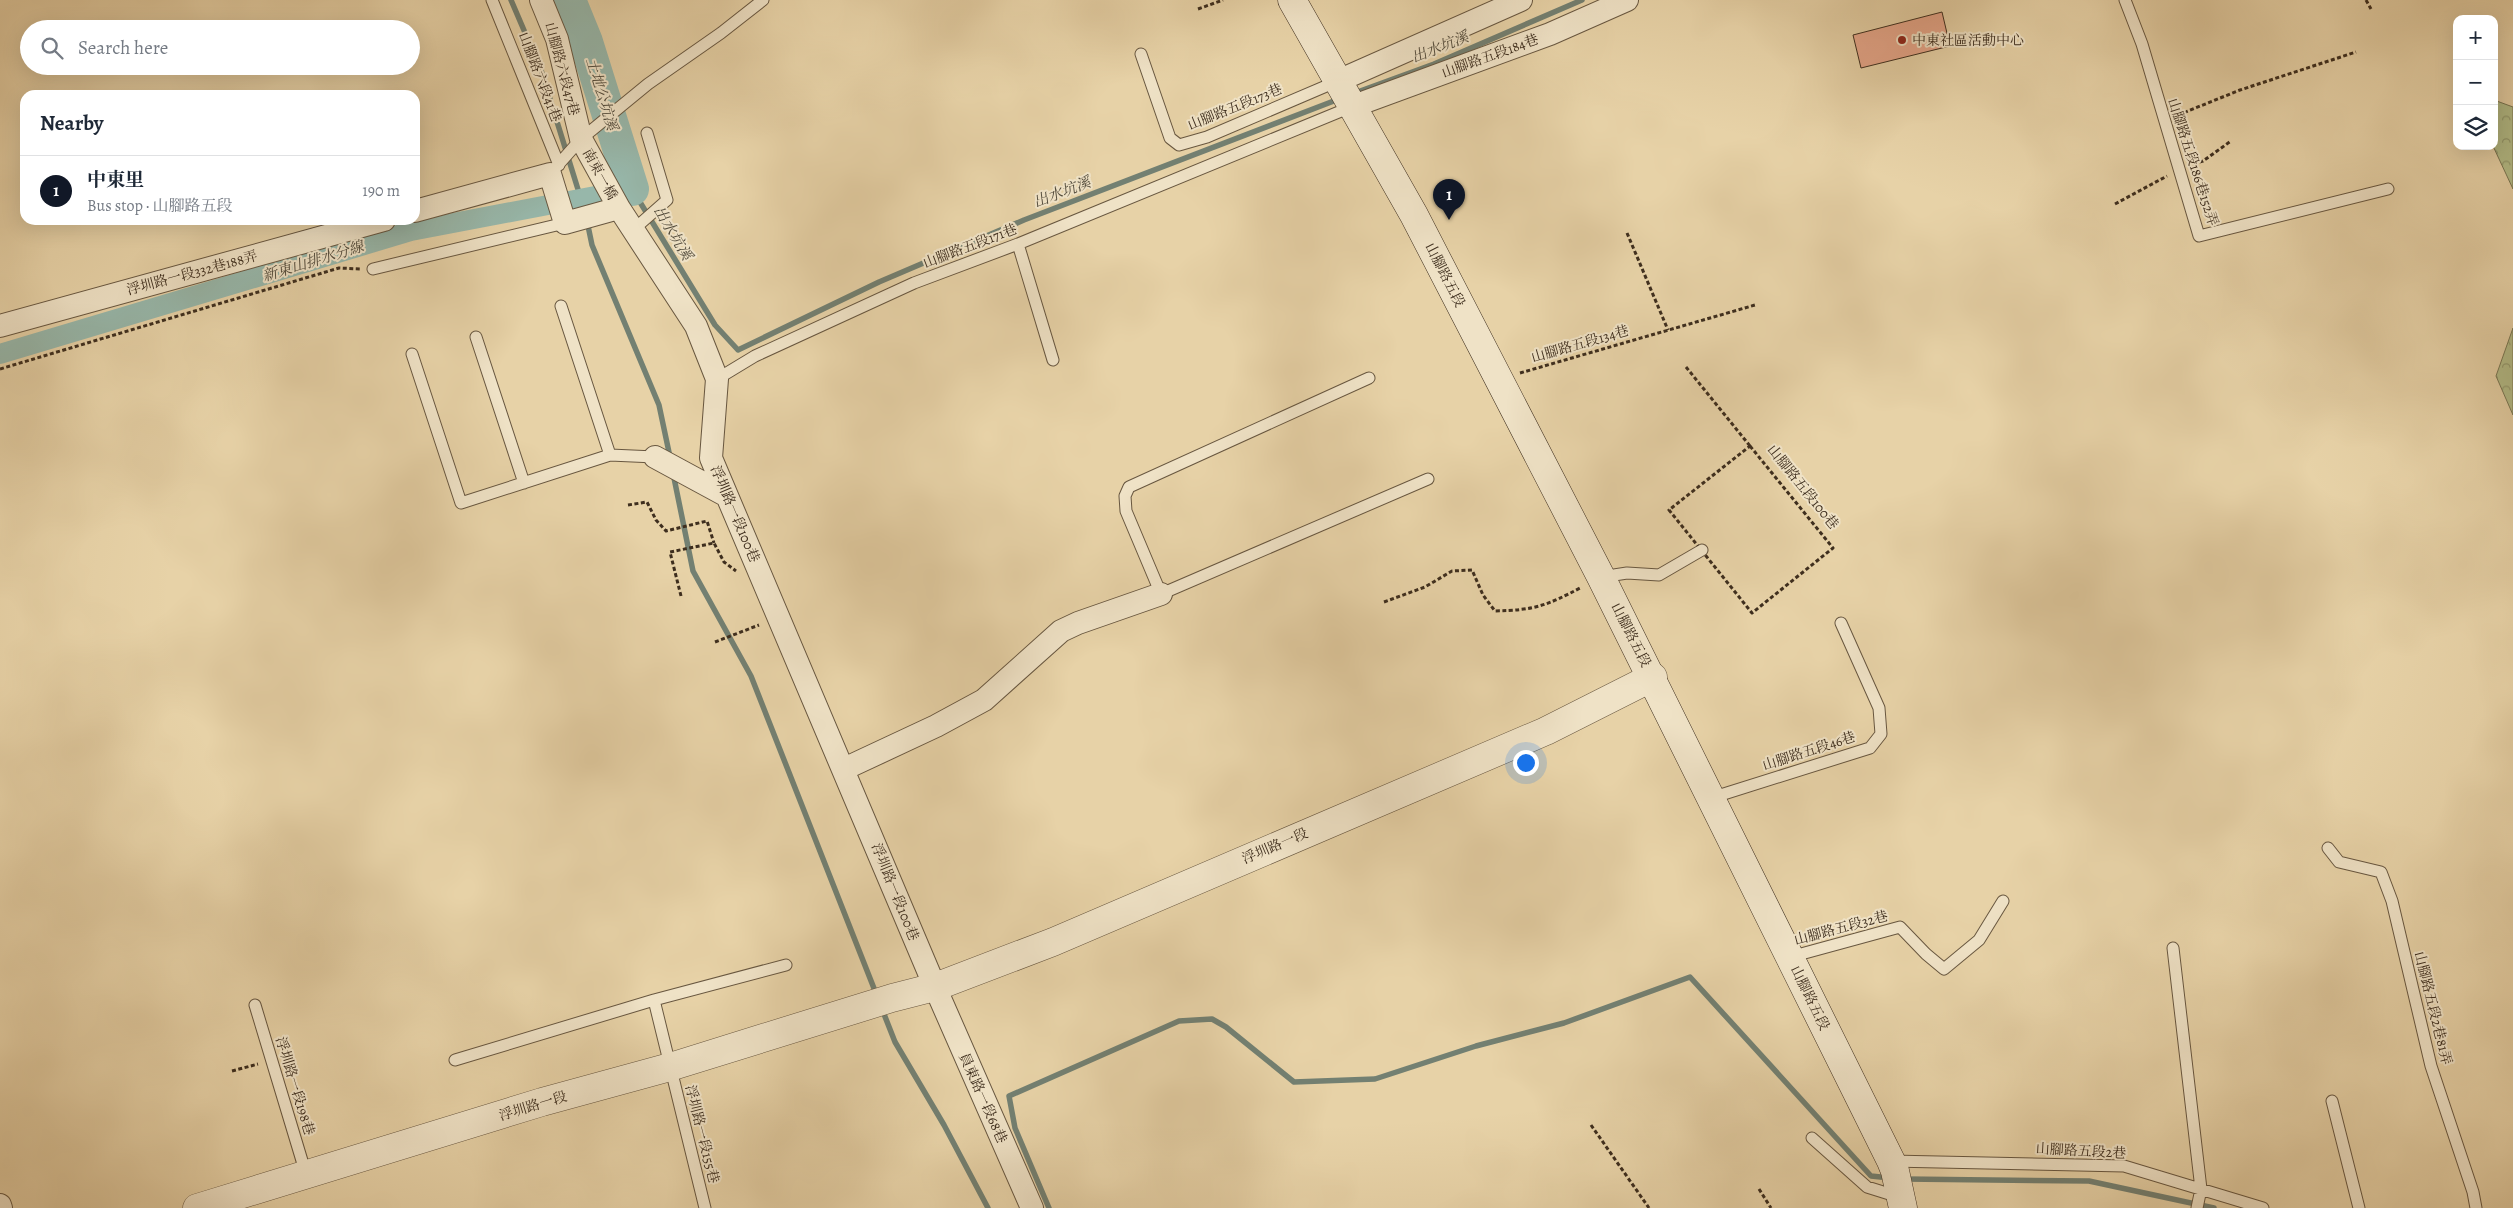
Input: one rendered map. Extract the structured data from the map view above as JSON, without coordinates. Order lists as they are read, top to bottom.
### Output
{
  "streets": {
    "street": [
      "山腳路五段184巷",
      "山腳路六段47巷",
      "南東一橋",
      "浮圳路一段332巷188弄",
      "山腳路五段",
      "浮圳路一段100巷",
      "浮圳路一段",
      "員東路一段68巷"
    ],
    "lane": [
      "山腳路六段41巷",
      "山腳路五段173巷",
      "山腳路五段186巷152弄",
      "山腳路五段171巷",
      "山腳路五段46巷",
      "山腳路五段32巷",
      "山腳路五段2巷81弄",
      "浮圳路一段198巷",
      "浮圳路一段155巷",
      "山腳路五段2巷"
    ],
    "path": ["山腳路五段134巷", "山腳路五段100巷"]
  },
  "crossings": [
    ["山腳路五段184巷", "山腳路五段171巷"],
    ["山腳路五段184巷", "山腳路五段"],
    ["山腳路六段47巷", "南東一橋"],
    ["山腳路五段173巷", "山腳路五段"],
    ["南東一橋", "浮圳路一段100巷"],
    ["山腳路五段171巷", "山腳路五段"],
    ["山腳路五段171巷", "浮圳路一段100巷"],
    ["山腳路五段", "山腳路五段134巷"],
    ["山腳路五段", "山腳路五段46巷"],
    ["山腳路五段", "浮圳路一段"],
    ["山腳路五段", "山腳路五段32巷"],
    ["山腳路五段", "山腳路五段2巷"],
    ["浮圳路一段100巷", "浮圳路一段"],
    ["浮圳路一段100巷", "員東路一段68巷"],
    ["浮圳路一段", "浮圳路一段198巷"],
    ["浮圳路一段", "員東路一段68巷"],
    ["浮圳路一段", "浮圳路一段155巷"]
  ],
  "water": ["出水坑溪", "土地公坑溪", "新東山排水分線"],
  "places": ["中東社區活動中心"],
  "page": {
    "map_buttons": ["+", "−"],
    "search": "Search here",
    "heading": "Nearby",
    "list": [
      {
        "mark": "1",
        "name": "中東里",
        "note": "Bus stop · 山腳路五段",
        "value": "190 m"
      }
    ],
    "pins": "1"
  }
}
